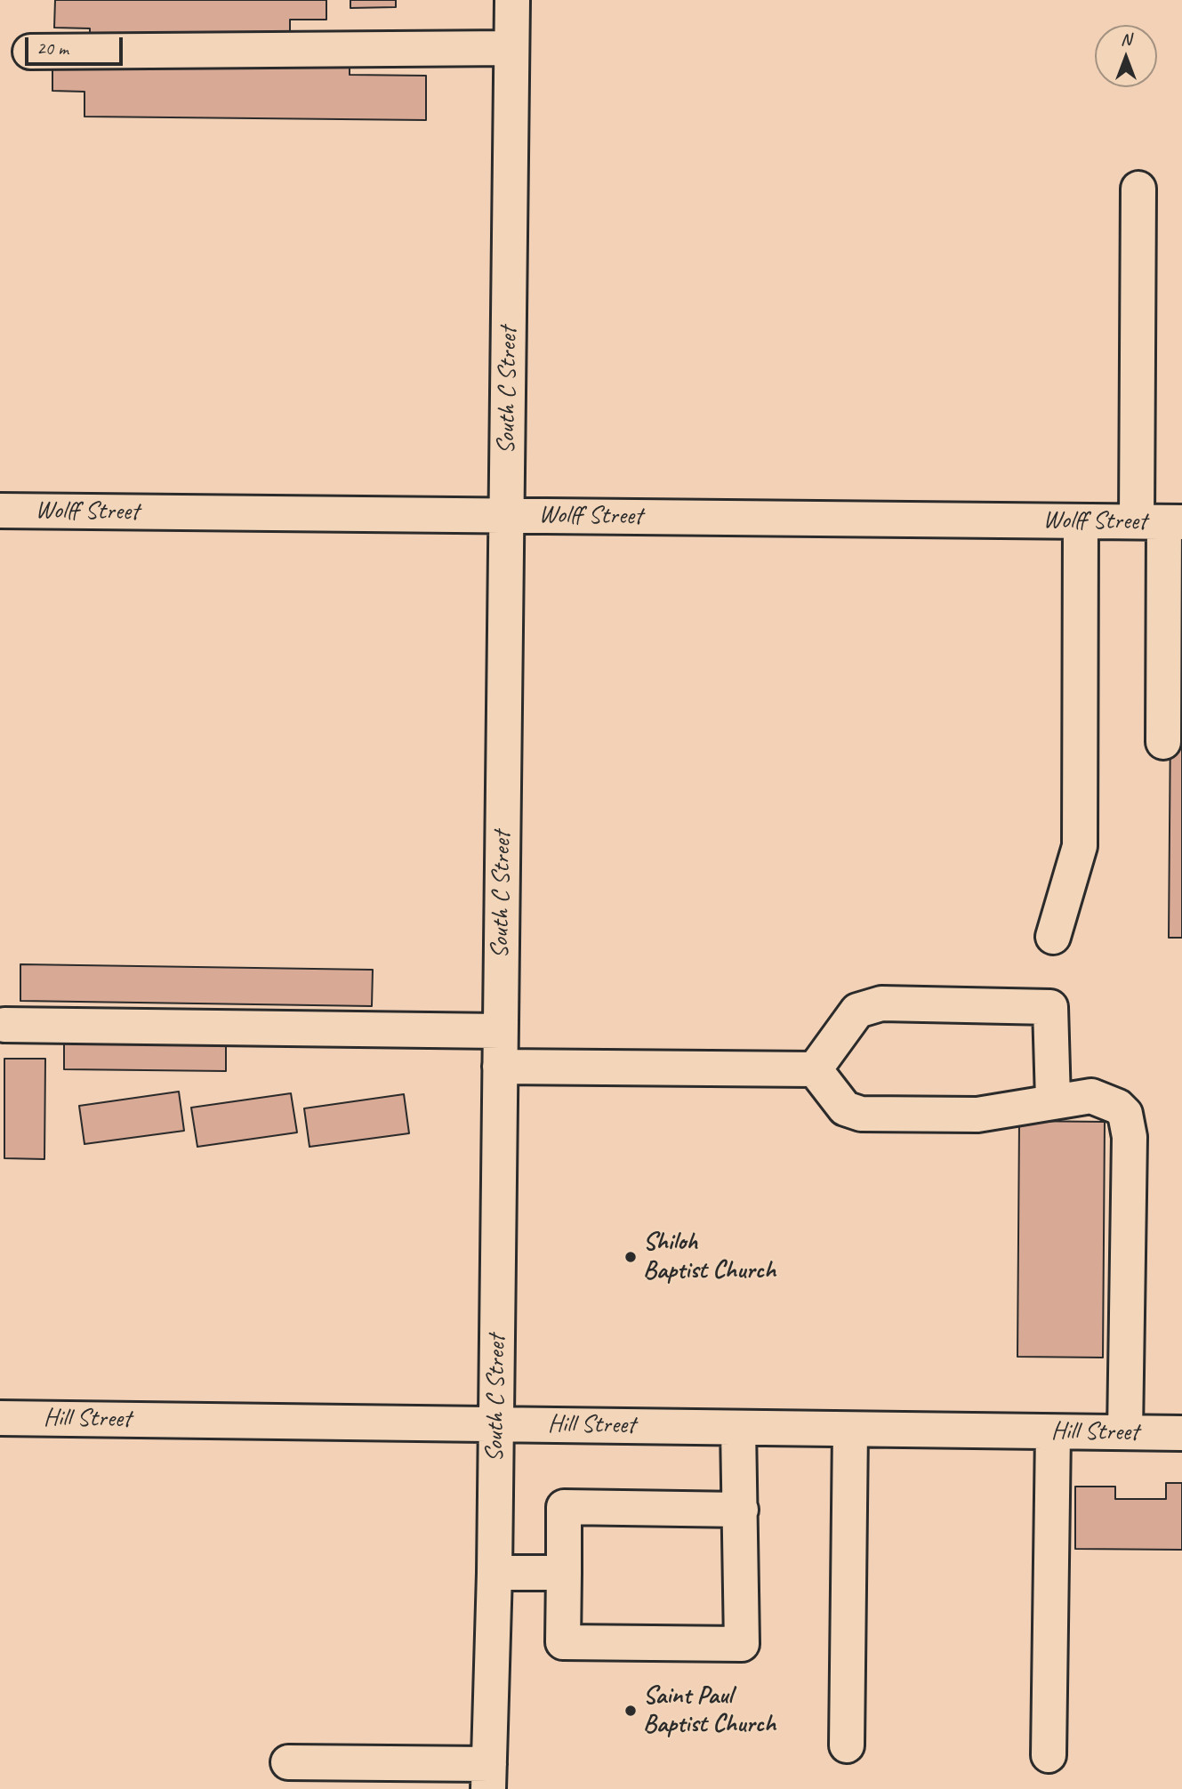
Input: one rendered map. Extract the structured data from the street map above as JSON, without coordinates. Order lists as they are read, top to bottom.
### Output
{
  "streets": {
    "street": ["South C Street", "Wolff Street", "Hill Street"]
  },
  "crossings": [
    ["South C Street", "Wolff Street"],
    ["South C Street", "Hill Street"]
  ],
  "places": ["Shiloh Baptist Church", "Saint Paul Baptist Church"],
  "scale_bar": "20 m",
  "north": "top"
}
